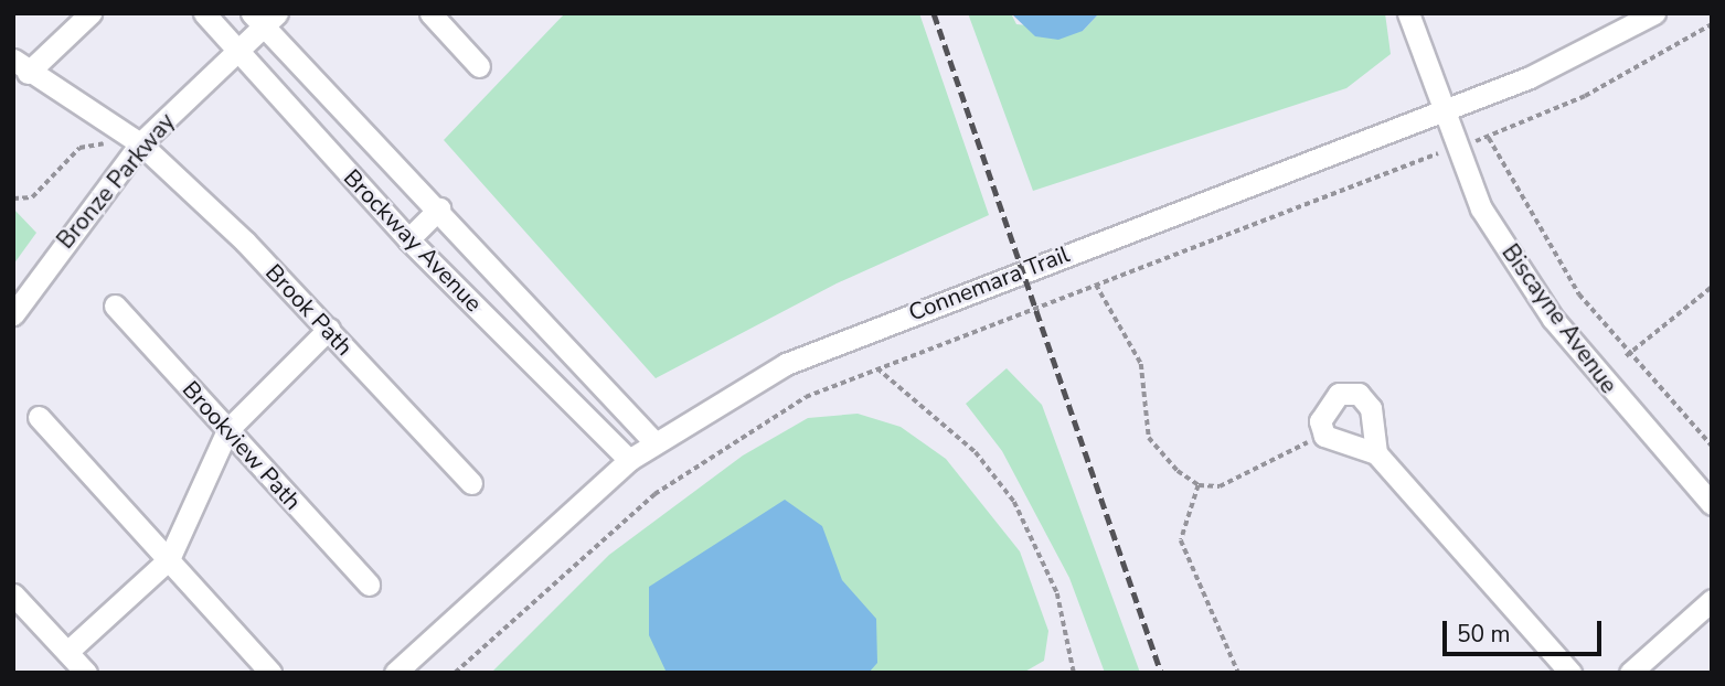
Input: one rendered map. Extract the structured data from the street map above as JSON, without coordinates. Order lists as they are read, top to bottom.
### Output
{
  "streets": {
    "street": [
      "Bronze Parkway",
      "Brockway Avenue",
      "Connemara Trail",
      "Brook Path",
      "Biscayne Avenue",
      "Brookview Path"
    ]
  },
  "crossings": [
    ["Bronze Parkway", "Brockway Avenue"],
    ["Bronze Parkway", "Brook Path"],
    ["Brockway Avenue", "Connemara Trail"],
    ["Connemara Trail", "Biscayne Avenue"]
  ],
  "scale_bar": "50 m"
}
